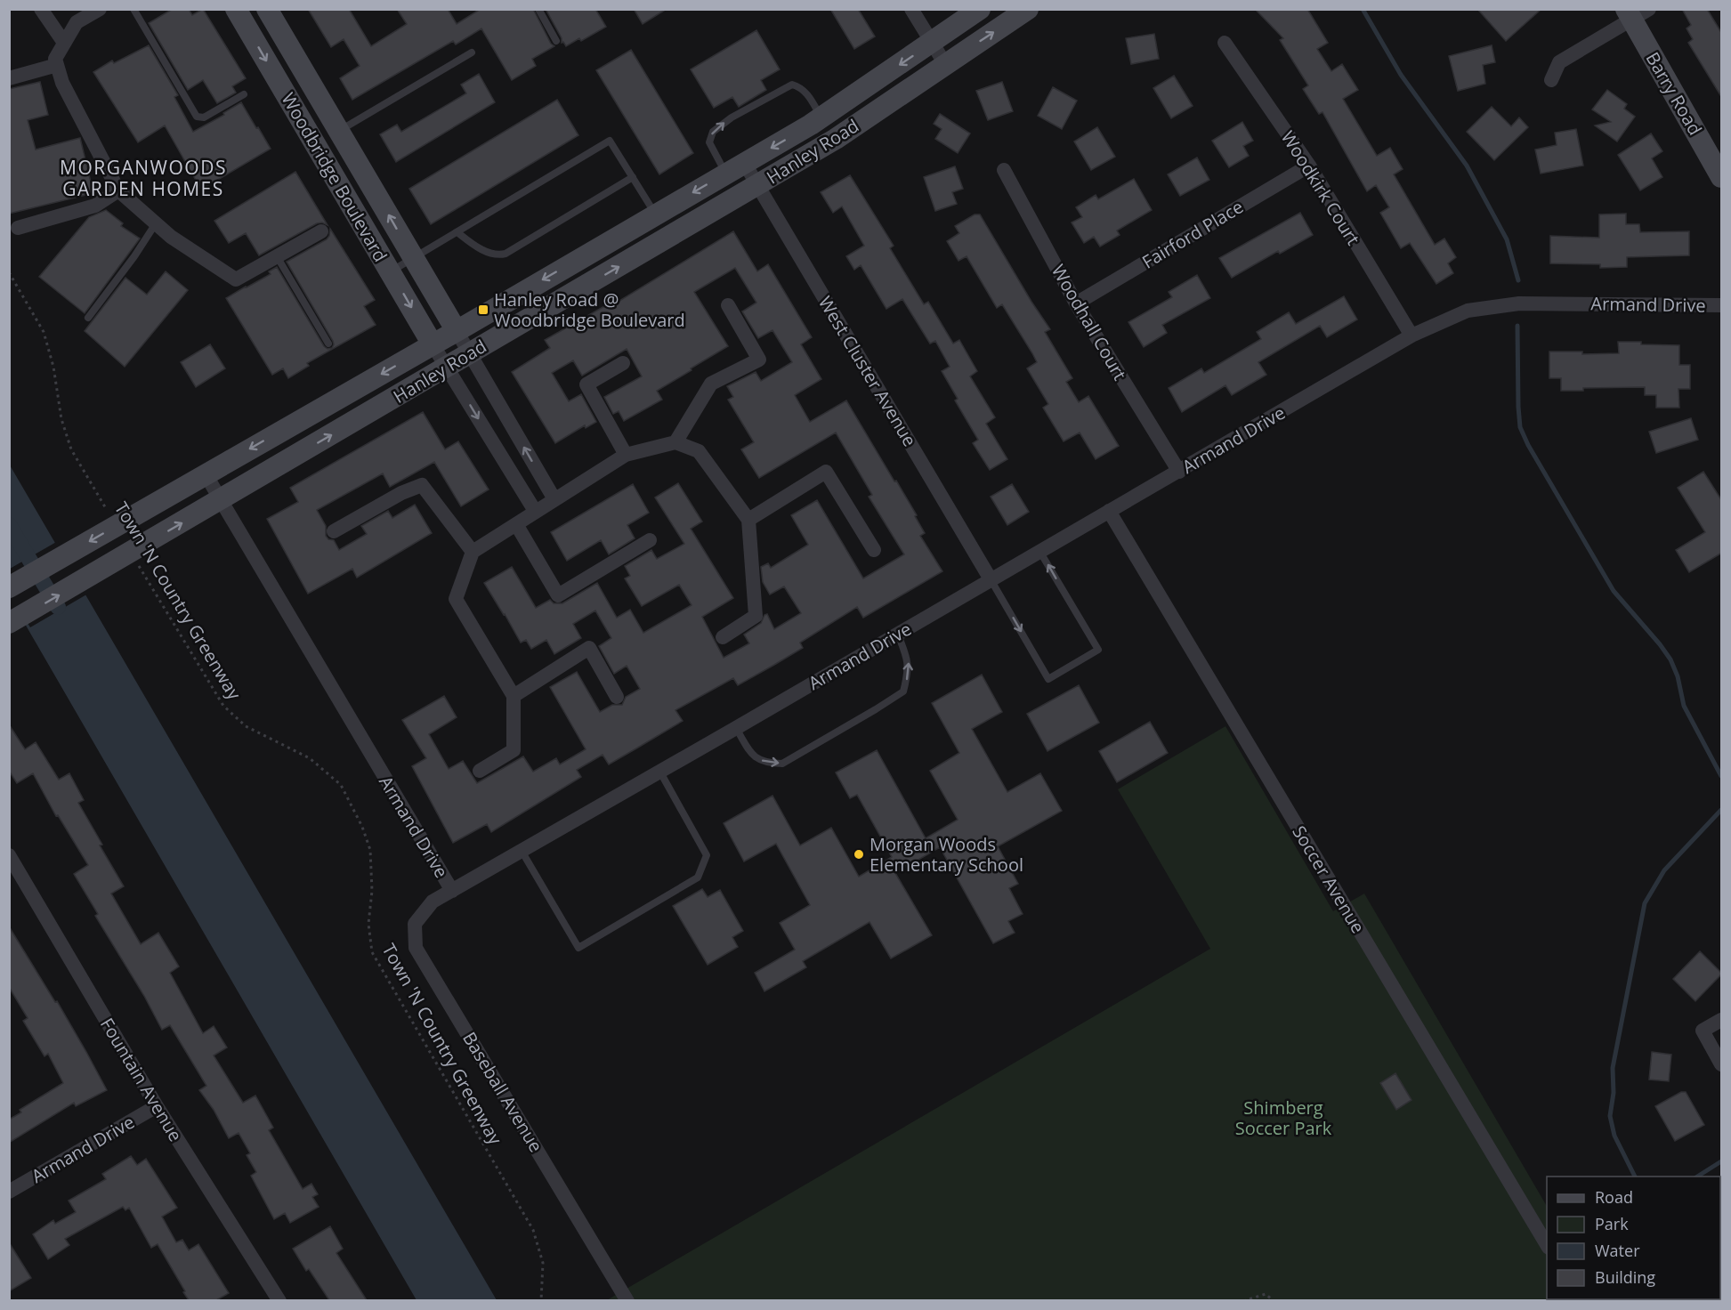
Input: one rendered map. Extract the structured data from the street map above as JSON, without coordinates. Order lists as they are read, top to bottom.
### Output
{
  "streets": {
    "main road": ["Barry Road", "Hanley Road", "Woodbridge Boulevard"],
    "street": [
      "Woodkirk Court",
      "Fairford Place",
      "Armand Drive",
      "Woodhall Court",
      "West Cluster Avenue",
      "Soccer Avenue",
      "Fountain Avenue",
      "Baseball Avenue"
    ],
    "path": ["Town 'N Country Greenway"]
  },
  "crossings": [
    ["Hanley Road", "Woodbridge Boulevard"],
    ["Hanley Road", "Armand Drive"],
    ["Hanley Road", "West Cluster Avenue"],
    ["Hanley Road", "Town 'N Country Greenway"],
    ["Woodkirk Court", "Fairford Place"],
    ["Woodkirk Court", "Armand Drive"],
    ["Fairford Place", "Woodhall Court"],
    ["Armand Drive", "Woodhall Court"],
    ["Armand Drive", "West Cluster Avenue"],
    ["Armand Drive", "Soccer Avenue"],
    ["Armand Drive", "Fountain Avenue"],
    ["Armand Drive", "Baseball Avenue"]
  ],
  "districts": ["MORGANWOODS GARDEN HOMES"],
  "parks": ["Shimberg Soccer Park"],
  "places": {
    "transit": ["Hanley Road @ Woodbridge Boulevard"],
    "other": ["Morgan Woods Elementary School"]
  },
  "legend": [
    "Road",
    "Park",
    "Water",
    "Building"
  ]
}
